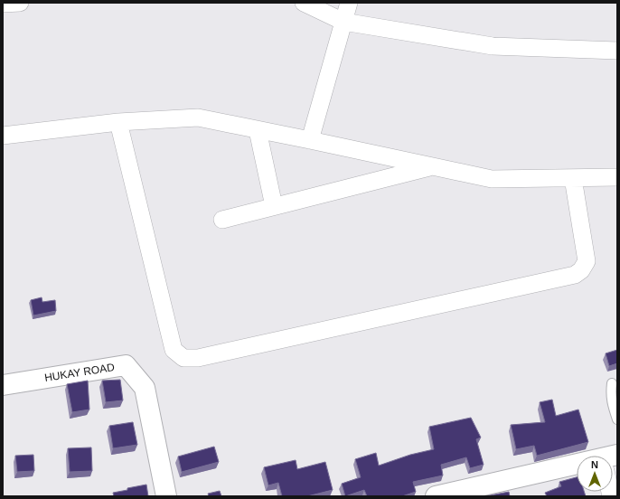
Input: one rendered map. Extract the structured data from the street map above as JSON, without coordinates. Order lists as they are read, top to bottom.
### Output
{
  "streets": {
    "street": ["HUKAY ROAD"]
  },
  "north": "top"
}
